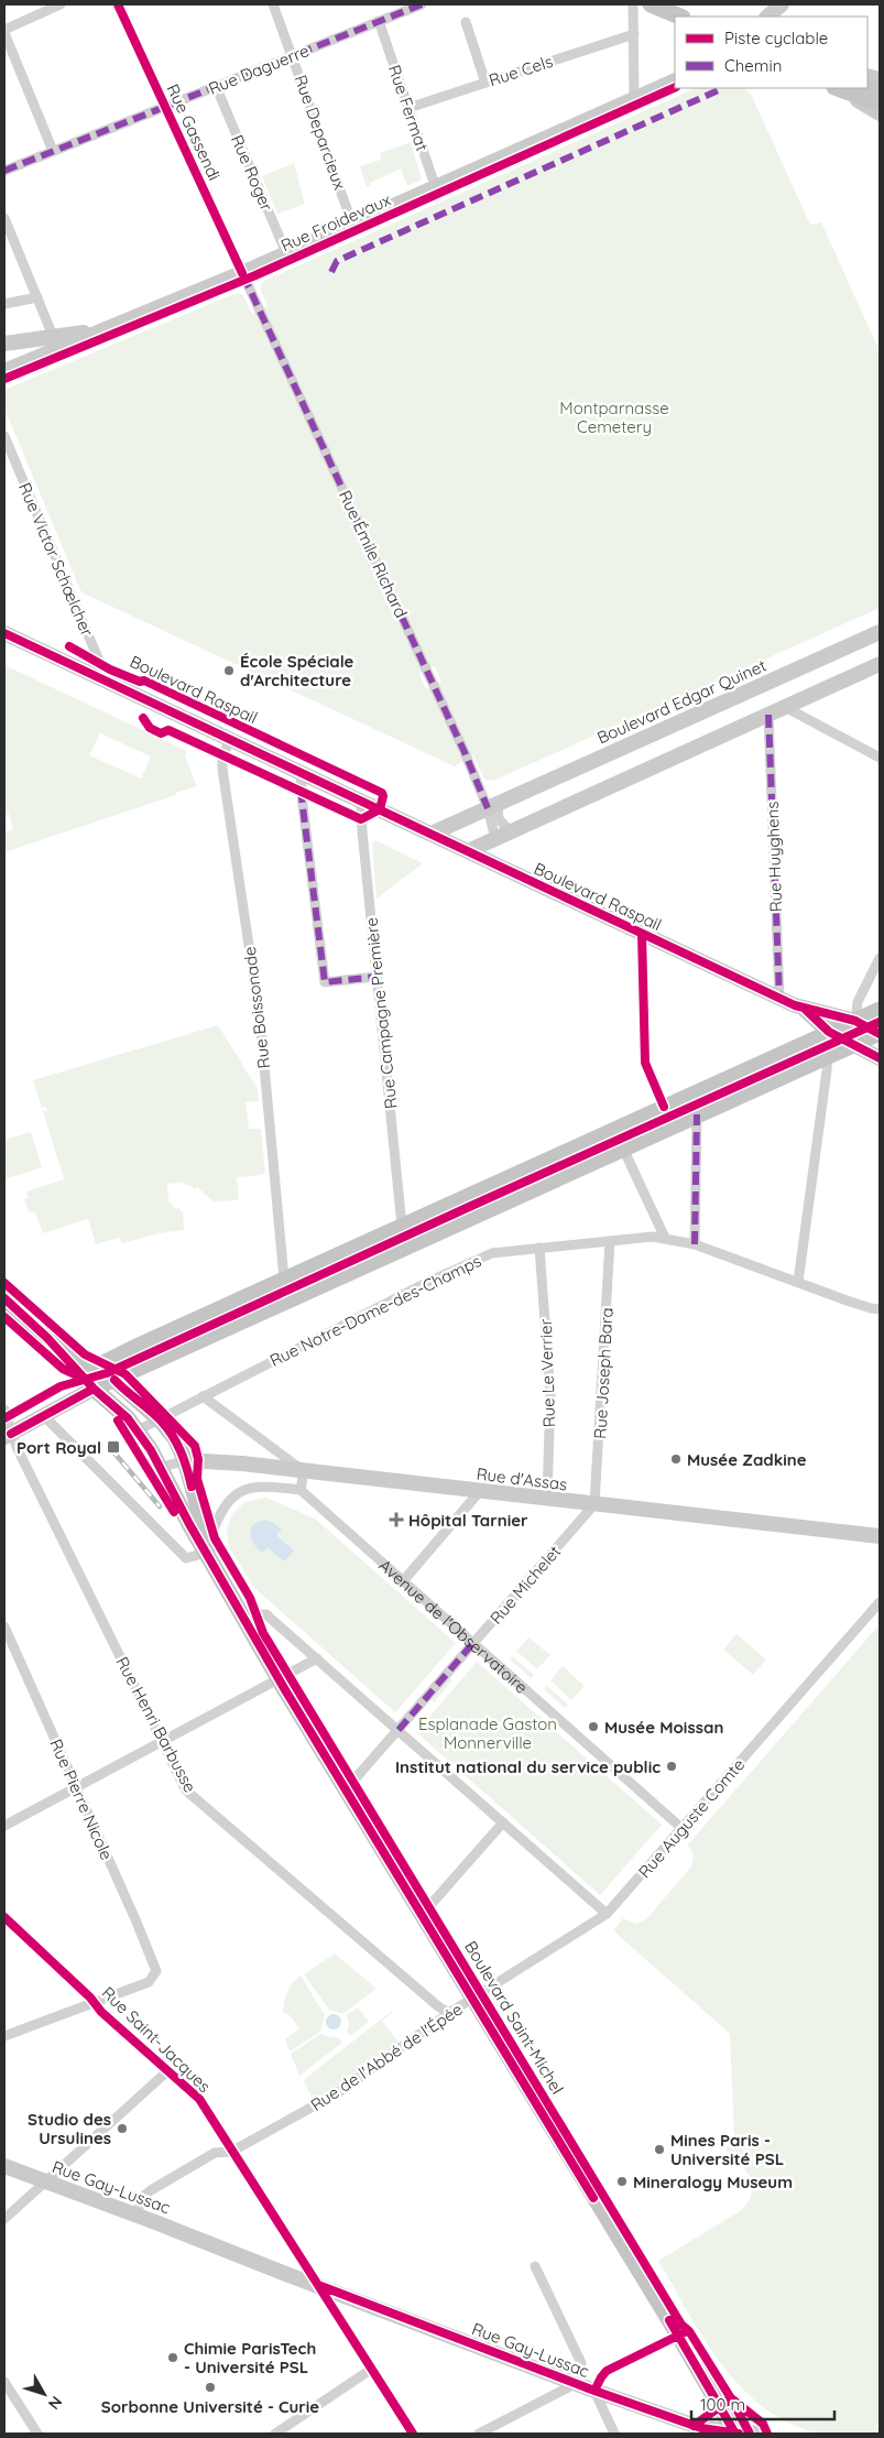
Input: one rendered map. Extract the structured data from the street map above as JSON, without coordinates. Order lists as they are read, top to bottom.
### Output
{
  "streets": {
    "main road": ["Boulevard Saint-Michel"],
    "street": [
      "Rue Daguerre",
      "Rue Cels",
      "Rue Fermat",
      "Rue Gassendi",
      "Rue Deparcieux",
      "Rue Roger",
      "Rue Froidevaux",
      "Rue Émile Richard",
      "Rue Victor Schœlcher",
      "Boulevard Raspail",
      "Boulevard Edgar Quinet",
      "Rue Huyghens",
      "Rue Boissonade",
      "Rue Campagne Première",
      "Rue Notre-Dame-des-Champs",
      "Rue Le Verrier",
      "Rue Joseph Bara",
      "Rue d'Assas",
      "Rue Michelet",
      "Avenue de l'Observatoire",
      "Rue Henri Barbusse",
      "Rue Pierre Nicole",
      "Rue Auguste Comte",
      "Rue Saint-Jacques",
      "Rue de l'Abbé de l'Épée",
      "Rue Gay-Lussac"
    ]
  },
  "crossings": [
    ["Rue Daguerre", "Rue Fermat"],
    ["Rue Daguerre", "Rue Gassendi"],
    ["Rue Daguerre", "Rue Deparcieux"],
    ["Rue Daguerre", "Rue Roger"],
    ["Rue Cels", "Rue Fermat"],
    ["Rue Fermat", "Rue Froidevaux"],
    ["Rue Gassendi", "Rue Froidevaux"],
    ["Rue Gassendi", "Rue Émile Richard"],
    ["Rue Deparcieux", "Rue Froidevaux"],
    ["Rue Roger", "Rue Froidevaux"],
    ["Rue Froidevaux", "Rue Émile Richard"],
    ["Rue Émile Richard", "Boulevard Edgar Quinet"],
    ["Rue Victor Schœlcher", "Boulevard Raspail"],
    ["Boulevard Raspail", "Boulevard Edgar Quinet"],
    ["Boulevard Raspail", "Rue Huyghens"],
    ["Boulevard Raspail", "Rue Boissonade"],
    ["Boulevard Raspail", "Rue Campagne Première"],
    ["Rue Notre-Dame-des-Champs", "Rue Le Verrier"],
    ["Rue Notre-Dame-des-Champs", "Rue Joseph Bara"],
    ["Rue Le Verrier", "Rue d'Assas"],
    ["Rue Joseph Bara", "Rue d'Assas"],
    ["Rue Joseph Bara", "Rue Michelet"],
    ["Rue d'Assas", "Rue Michelet"],
    ["Rue Michelet", "Avenue de l'Observatoire"],
    ["Rue Michelet", "Boulevard Saint-Michel"],
    ["Avenue de l'Observatoire", "Rue Auguste Comte"],
    ["Rue Henri Barbusse", "Rue de l'Abbé de l'Épée"],
    ["Rue Pierre Nicole", "Rue Saint-Jacques"],
    ["Rue Auguste Comte", "Boulevard Saint-Michel"],
    ["Rue Auguste Comte", "Rue de l'Abbé de l'Épée"],
    ["Boulevard Saint-Michel", "Rue de l'Abbé de l'Épée"],
    ["Boulevard Saint-Michel", "Rue Gay-Lussac"],
    ["Rue Saint-Jacques", "Rue de l'Abbé de l'Épée"],
    ["Rue Saint-Jacques", "Rue Gay-Lussac"],
    ["Rue de l'Abbé de l'Épée", "Rue Gay-Lussac"]
  ],
  "parks": ["Montparnasse Cemetery", "Esplanade Gaston Monnerville"],
  "places": {
    "other": [
      "École Spéciale d'Architecture",
      "Musée Zadkine",
      "Musée Moissan",
      "Institut national du service public",
      "Studio des Ursulines",
      "Mines Paris - Université PSL",
      "Mineralogy Museum",
      "Chimie ParisTech - Université PSL",
      "Sorbonne Université - Curie"
    ],
    "transit": ["Port Royal"],
    "health": ["Hôpital Tarnier"]
  },
  "legend": ["Piste cyclable", "Chemin"],
  "scale_bar": "100 m",
  "north": "bottom right"
}
